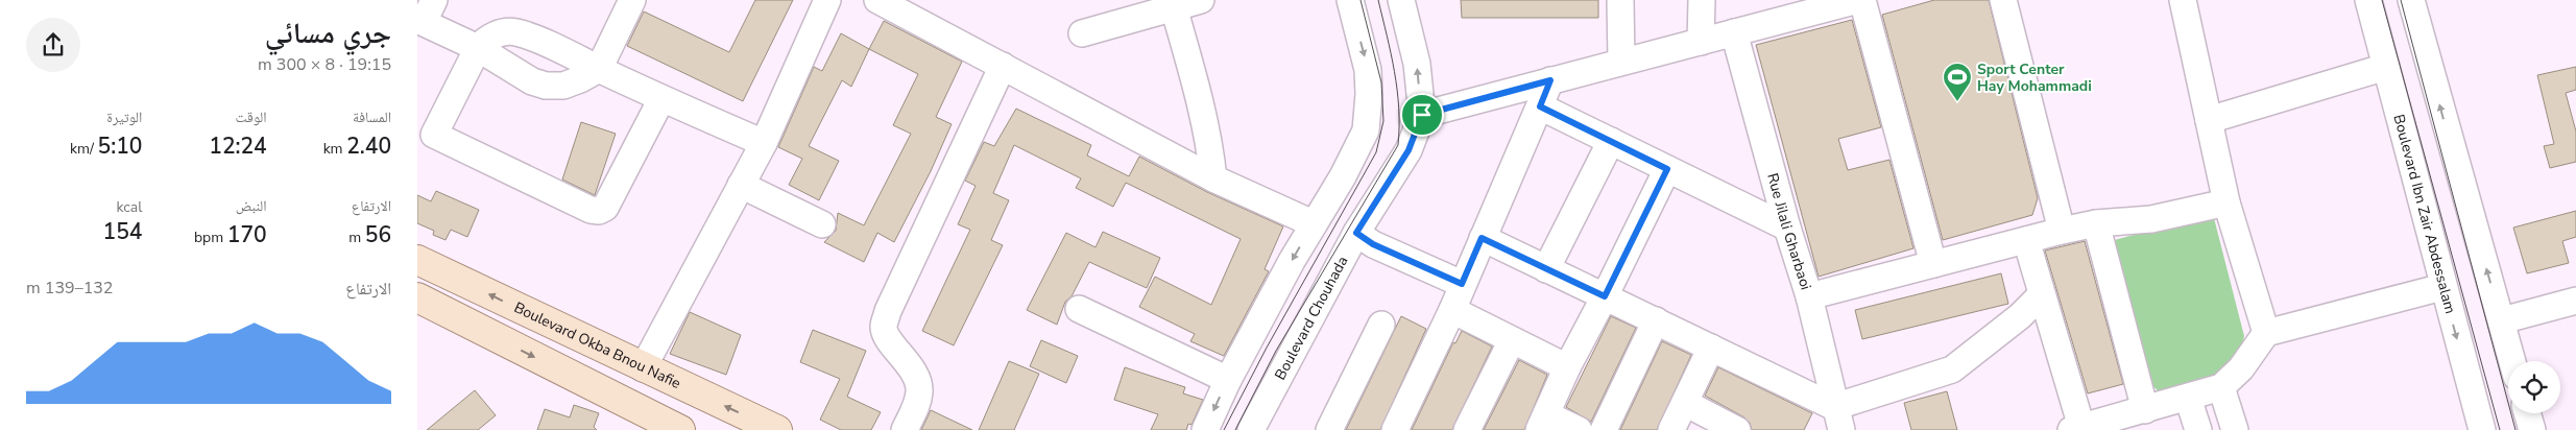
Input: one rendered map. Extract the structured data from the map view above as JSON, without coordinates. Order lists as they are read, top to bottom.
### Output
{
  "streets": {
    "main road": ["Boulevard Okba Bnou Nafie"],
    "street": ["Boulevard Ibn Zair Abdessalam", "Rue Jilali Gharbaoi", "Boulevard Chouhada"]
  },
  "places": {
    "sports": ["Sport Center Hay Mohammadi"]
  },
  "page": {
    "heading": ["جري مسائي", "19:15 · 8 × 300 m"],
    "stats": [
      ["المسافة", "2.40 km"],
      ["الوقت", "12:24"],
      ["الوتيرة", "5:10 /km"],
      ["الارتفاع", "56 m"],
      ["النبض", "170 bpm"],
      ["kcal", "154"]
    ],
    "chart": ["الارتفاع", "132–139 m"]
  }
}
